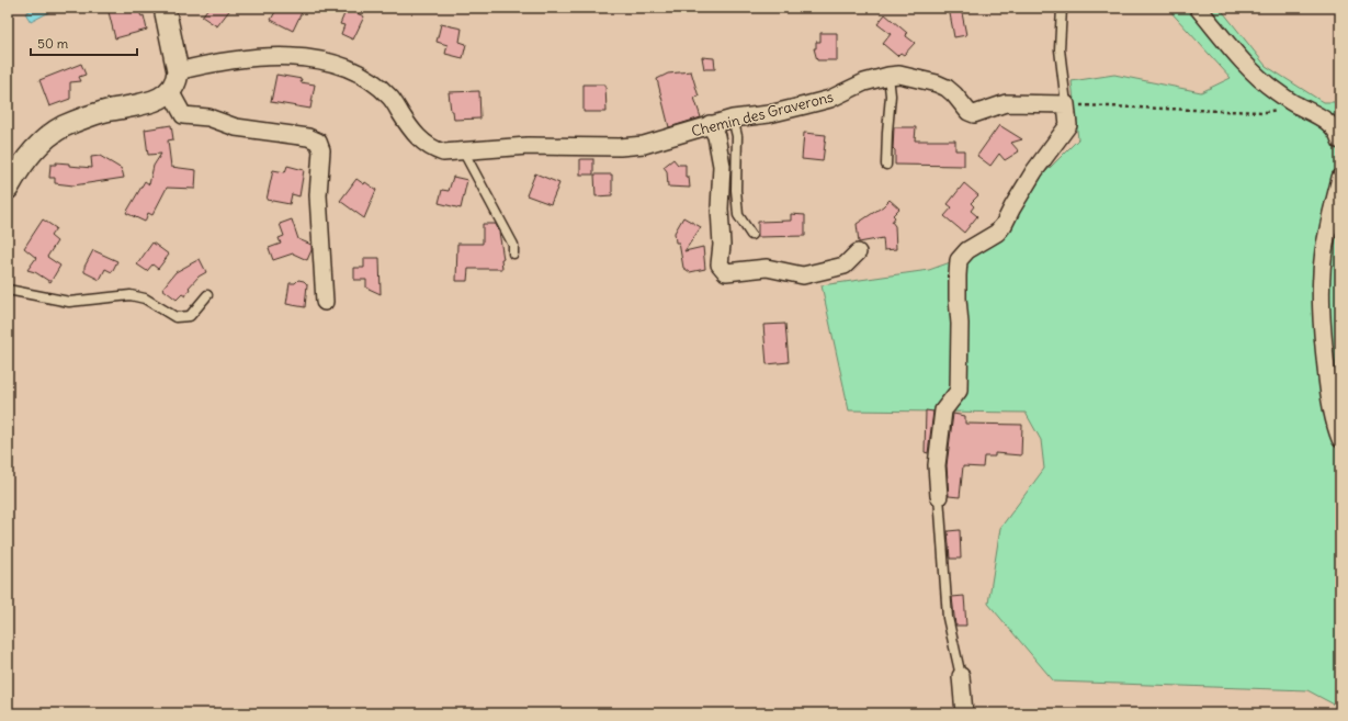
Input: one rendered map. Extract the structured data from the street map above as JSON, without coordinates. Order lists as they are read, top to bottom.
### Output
{
  "streets": {
    "street": ["Chemin des Graverons"]
  },
  "scale_bar": "50 m"
}
